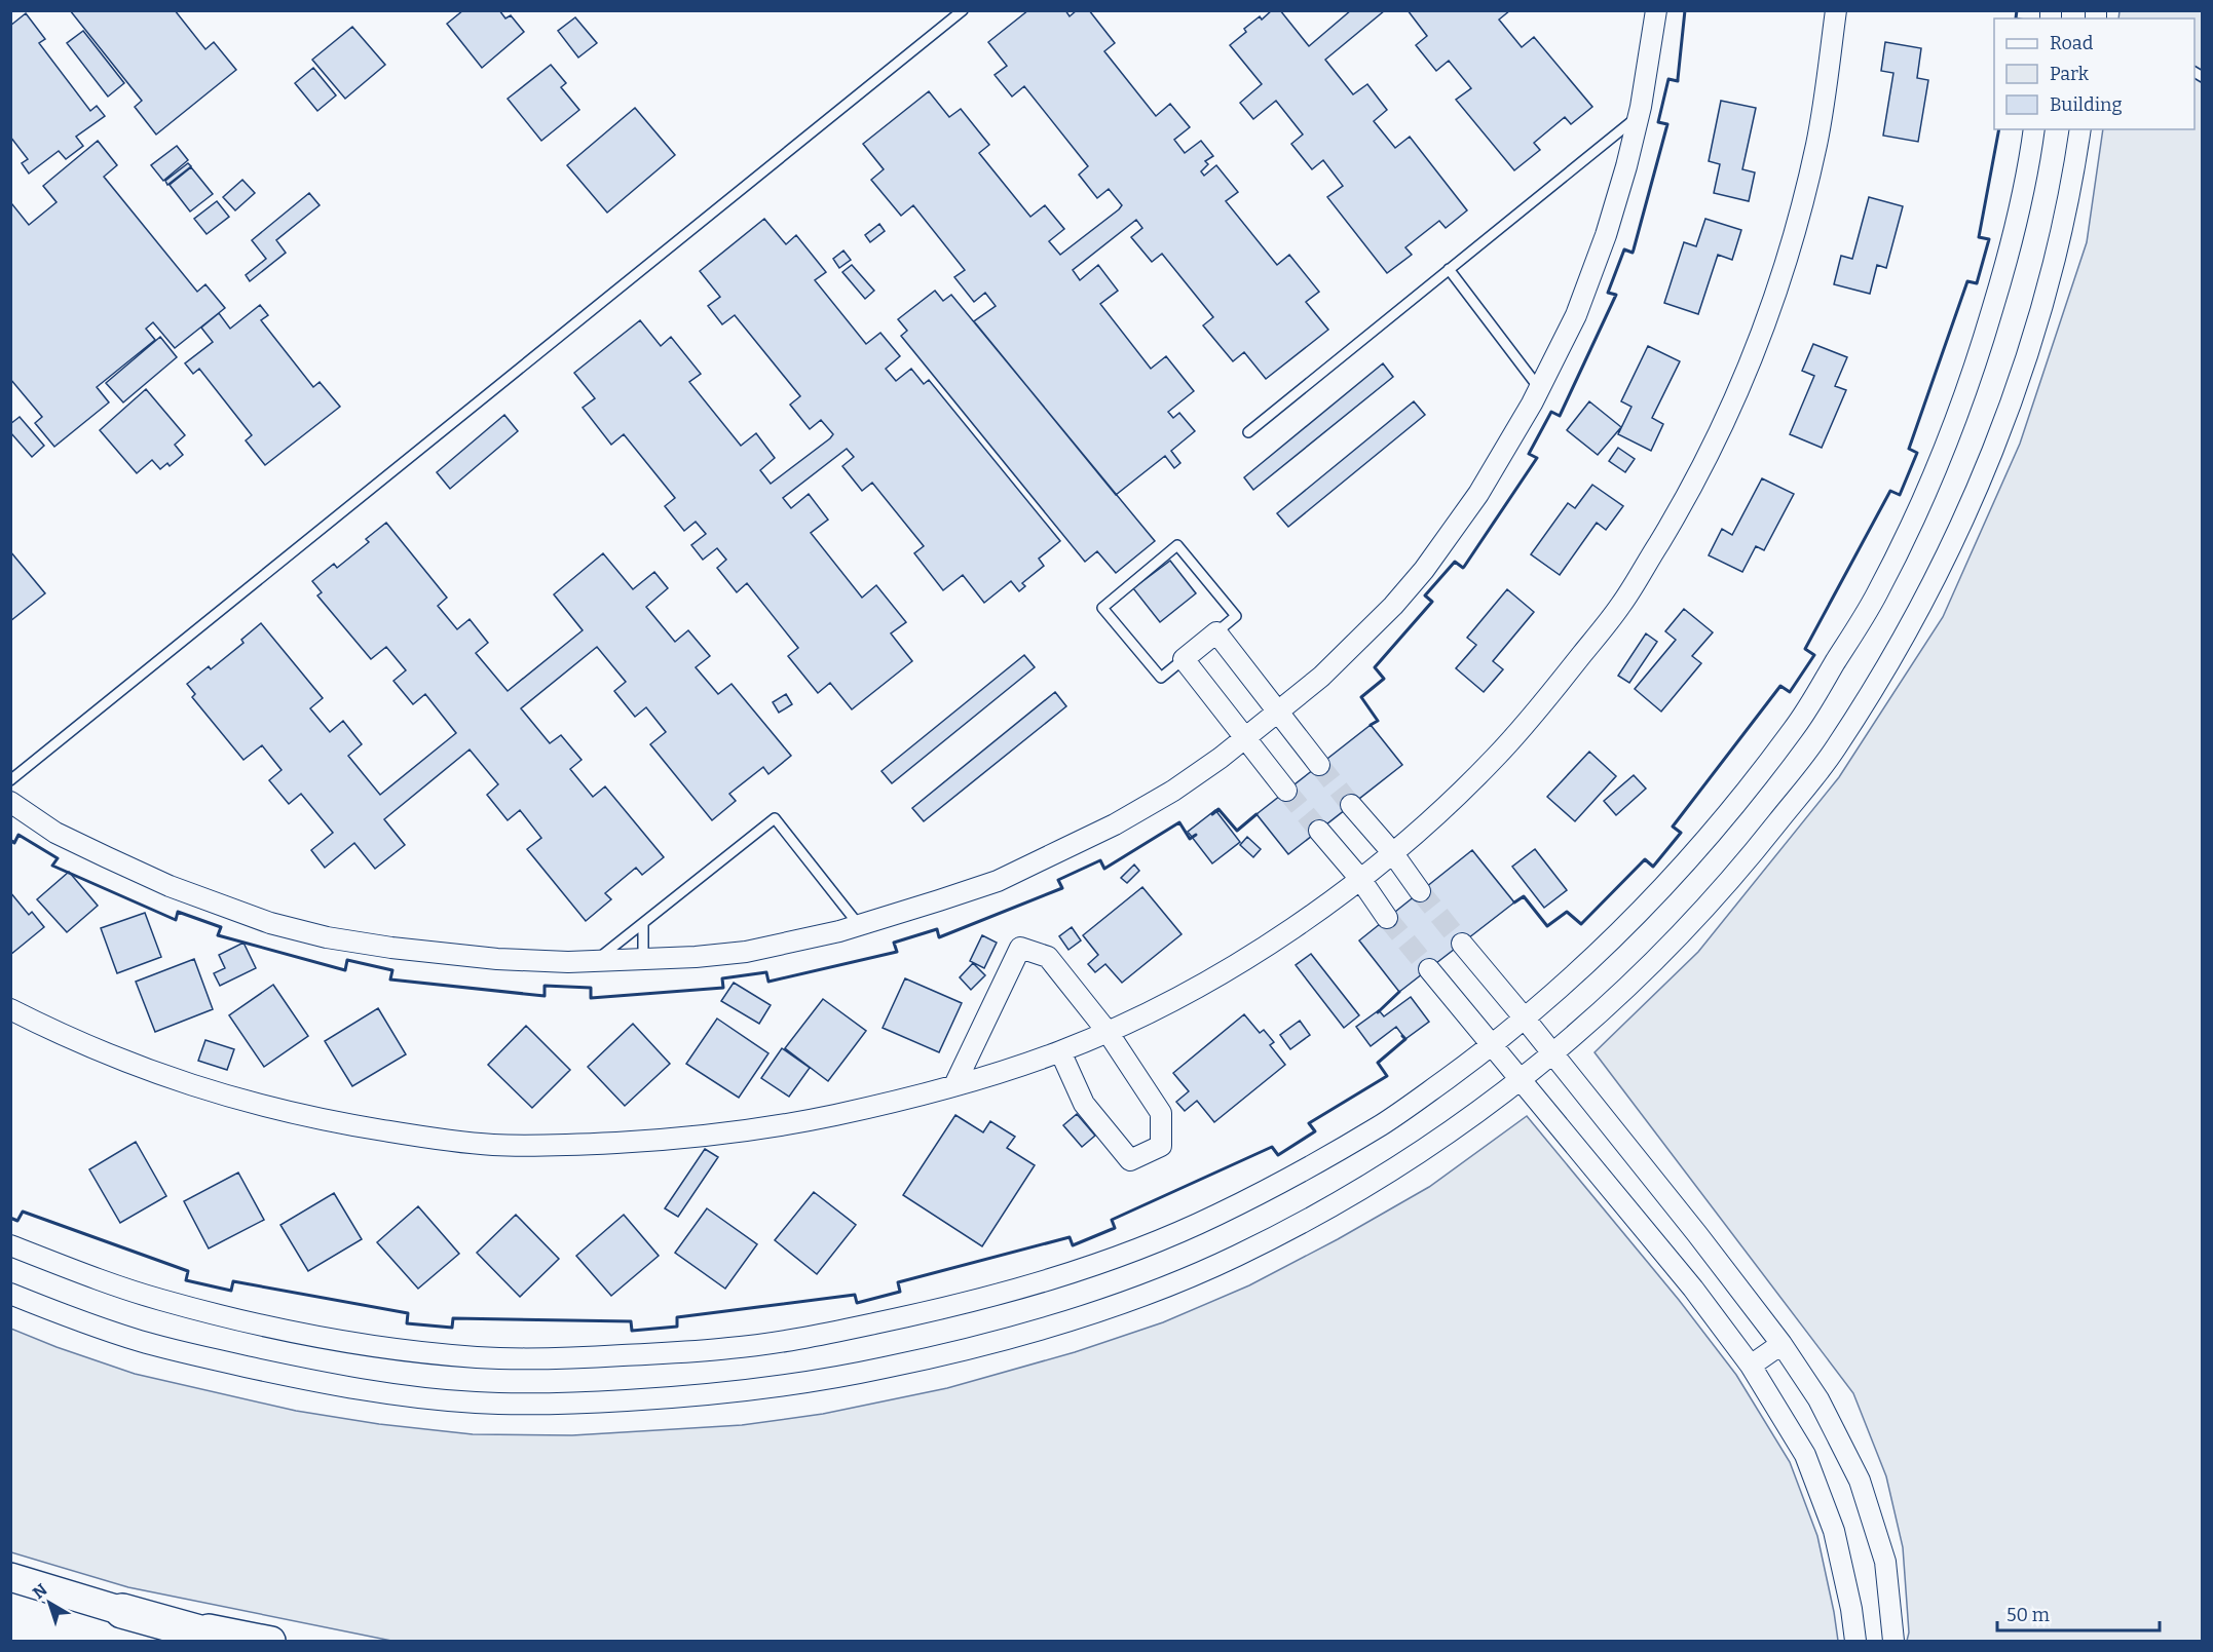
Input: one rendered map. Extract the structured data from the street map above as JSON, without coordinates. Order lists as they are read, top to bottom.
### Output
{
  "legend": ["Road", "Park", "Building"],
  "scale_bar": "50 m",
  "north": "top left"
}
